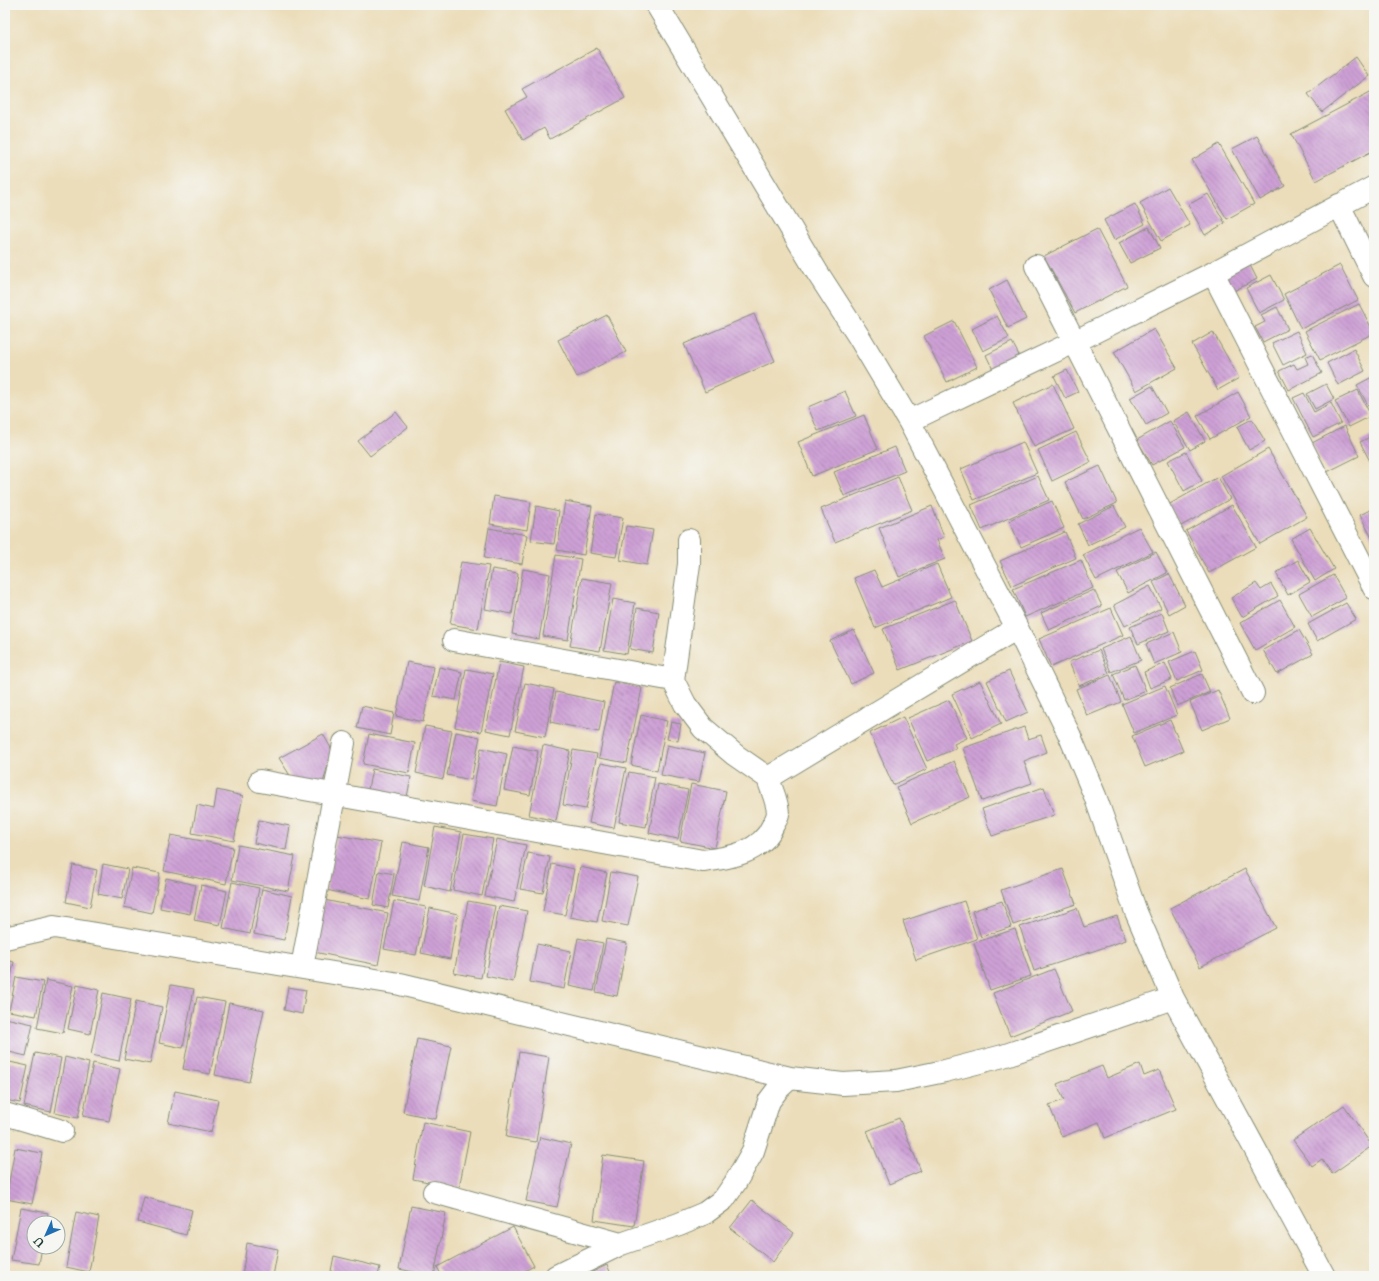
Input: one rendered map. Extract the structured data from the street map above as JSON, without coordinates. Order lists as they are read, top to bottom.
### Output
{
  "north": "bottom left"
}
